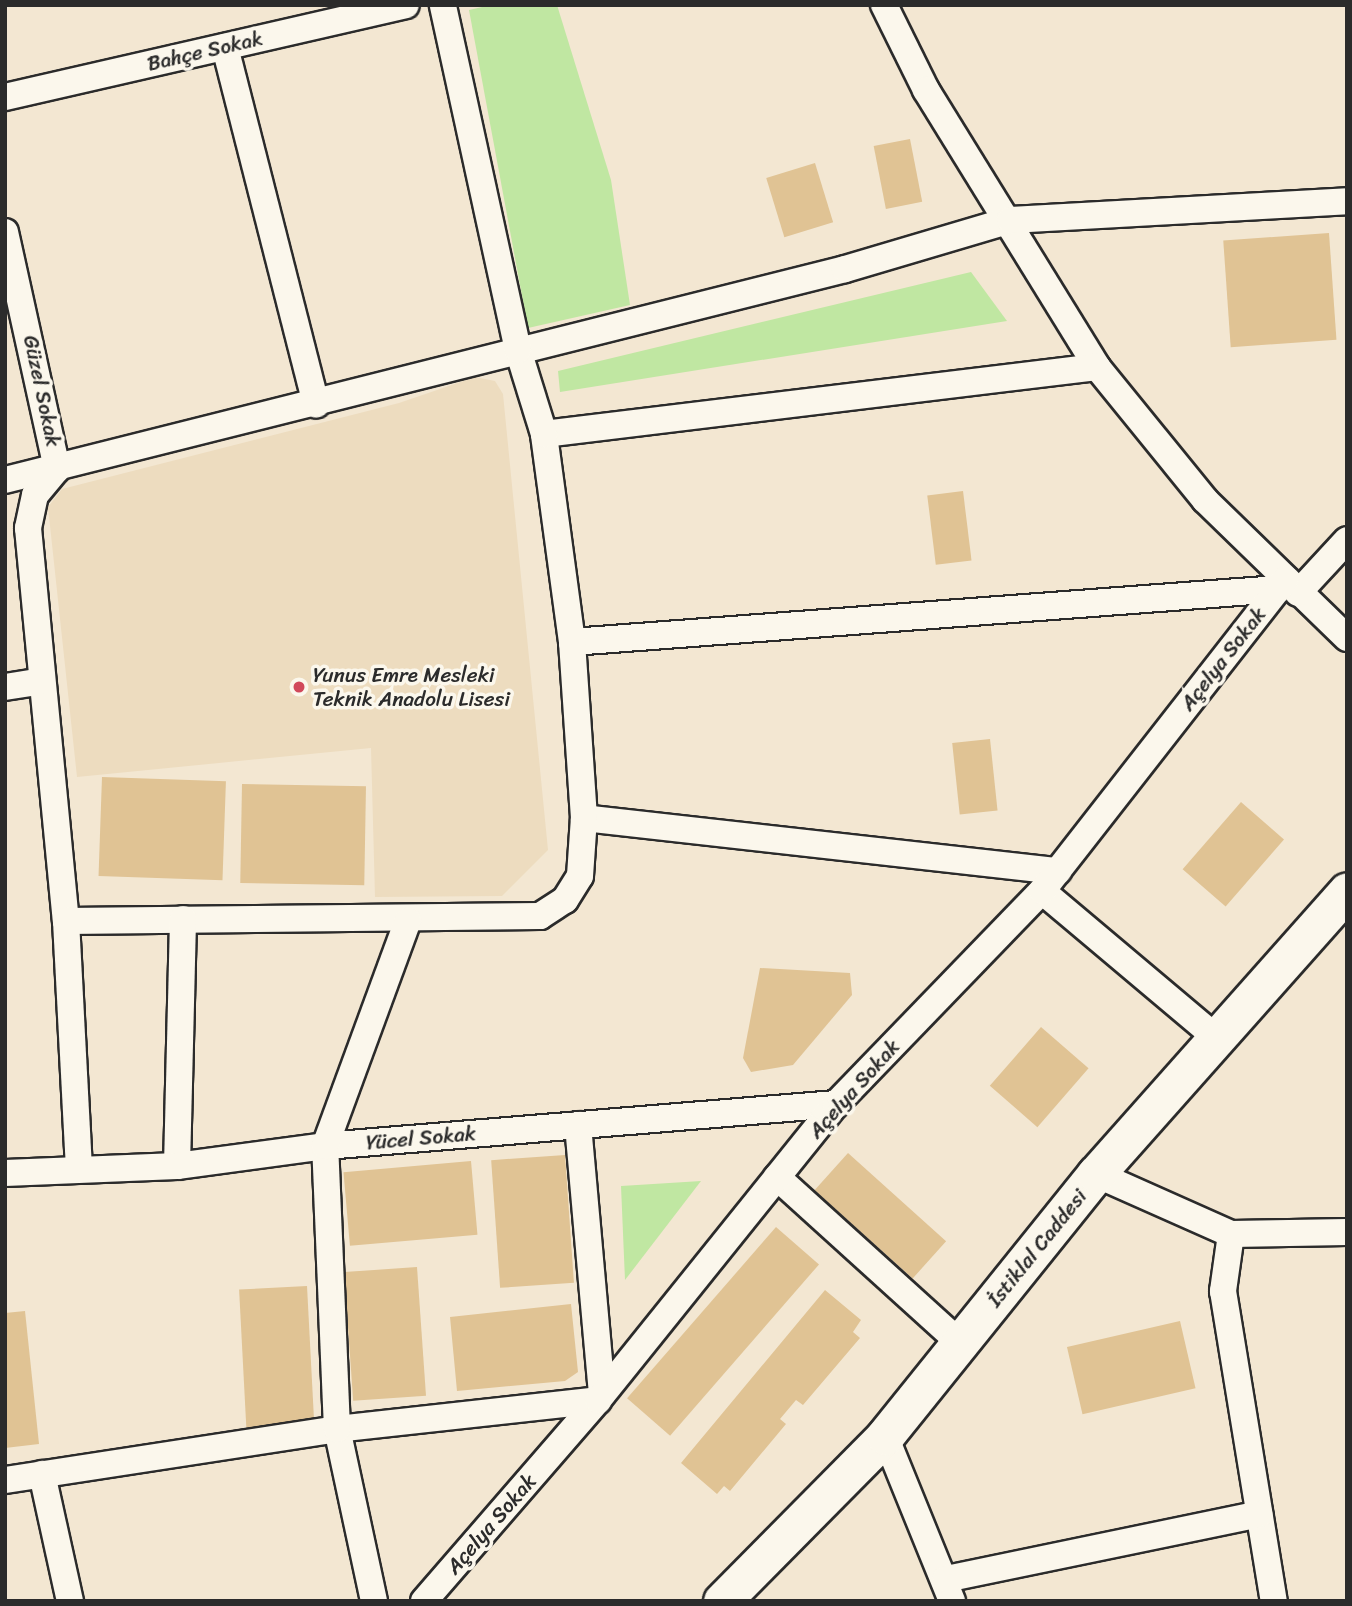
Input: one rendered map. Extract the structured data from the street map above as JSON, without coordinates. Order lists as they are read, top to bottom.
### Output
{
  "streets": {
    "main road": ["İstiklal Caddesi"],
    "street": [
      "Bahçe Sokak",
      "Güzel Sokak",
      "Açelya Sokak",
      "Yücel Sokak"
    ]
  },
  "crossings": [
    ["Açelya Sokak", "Yücel Sokak"]
  ],
  "places": ["Yunus Emre Mesleki Teknik Anadolu Lisesi"]
}
